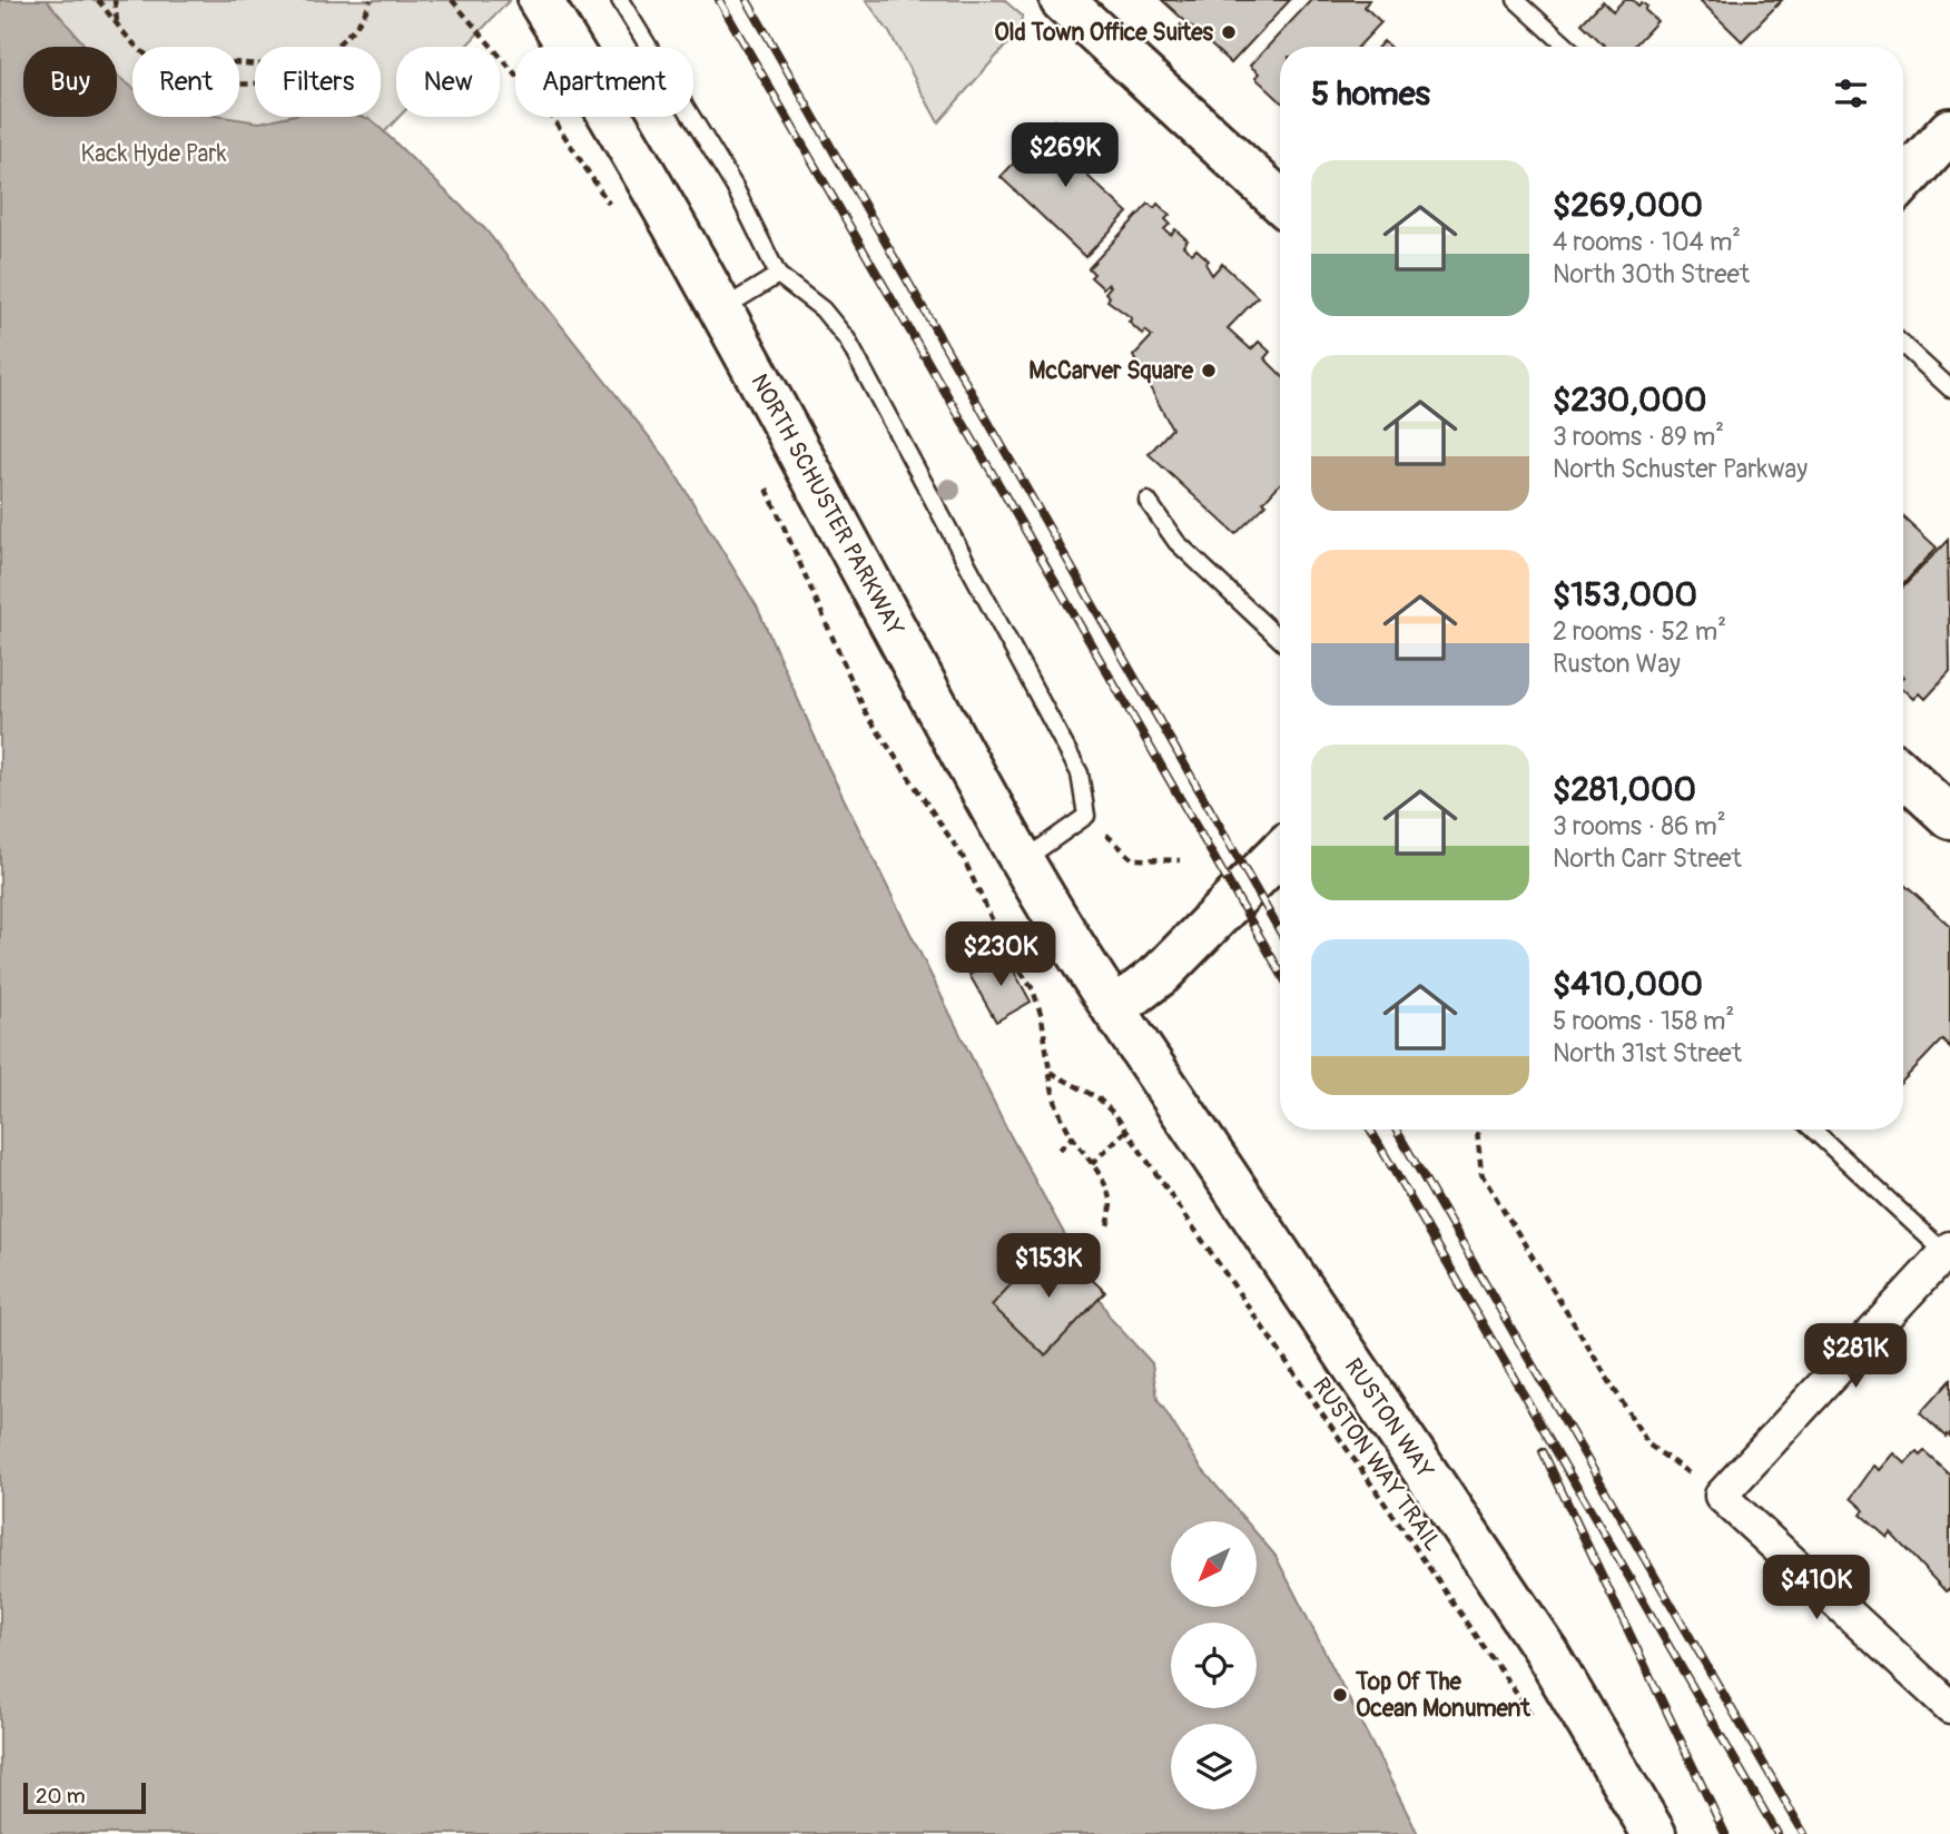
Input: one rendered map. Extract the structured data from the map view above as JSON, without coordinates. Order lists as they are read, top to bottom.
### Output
{
  "streets": {
    "main road": ["NORTH SCHUSTER PARKWAY", "RUSTON WAY"],
    "path": ["RUSTON WAY TRAIL"]
  },
  "crossings": [
    ["NORTH SCHUSTER PARKWAY", "RUSTON WAY"]
  ],
  "parks": ["Kack Hyde Park"],
  "places": ["Old Town Office Suites", "McCarver Square", "Top Of The Ocean Monument"],
  "scale_bar": "20 m",
  "north": "bottom left",
  "page": {
    "chip": [
      "Buy",
      "Rent",
      "Filters",
      "New",
      "Apartment"
    ],
    "heading": "5 homes",
    "price": [
      "$269K",
      "$230K",
      "$153K",
      "$281K",
      "$410K"
    ],
    "list": [
      {
        "name": "$269,000",
        "note": "4 rooms · 104 m² · North 30th Street"
      },
      {
        "name": "$230,000",
        "note": "3 rooms · 89 m² · North Schuster Parkway"
      },
      {
        "name": "$153,000",
        "note": "2 rooms · 52 m² · Ruston Way"
      },
      {
        "name": "$281,000",
        "note": "3 rooms · 86 m² · North Carr Street"
      },
      {
        "name": "$410,000",
        "note": "5 rooms · 158 m² · North 31st Street"
      }
    ],
    "scale": "20 m"
  }
}
